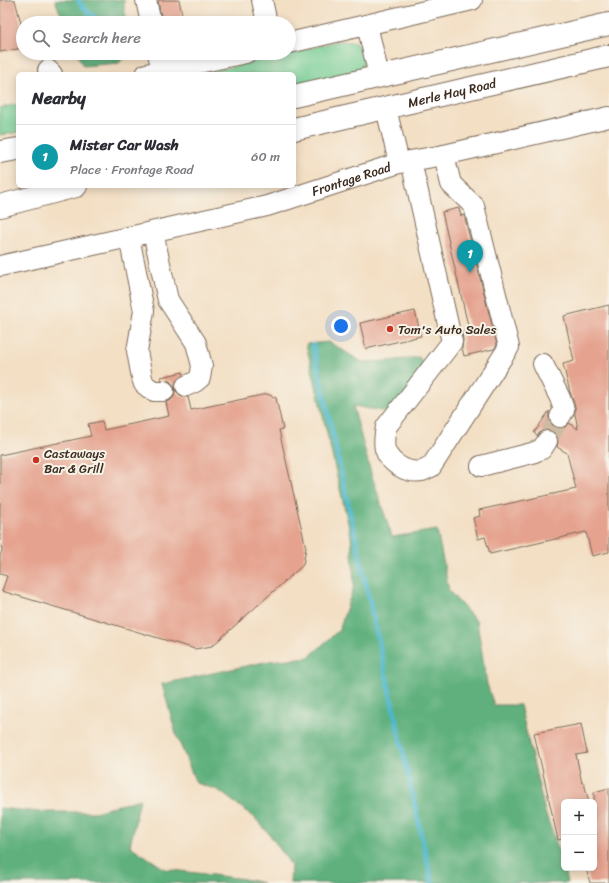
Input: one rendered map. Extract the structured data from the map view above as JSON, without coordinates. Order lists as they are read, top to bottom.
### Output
{
  "streets": {
    "main road": ["Merle Hay Road"],
    "street": ["Frontage Road"]
  },
  "places": ["Tom's Auto Sales", "Castaways Bar & Grill"],
  "page": {
    "search": "Search here",
    "heading": "Nearby",
    "list": [
      {
        "mark": "1",
        "name": "Mister Car Wash",
        "note": "Place · Frontage Road",
        "value": "60 m"
      }
    ],
    "pins": "1",
    "map_buttons": ["+", "−"]
  }
}
